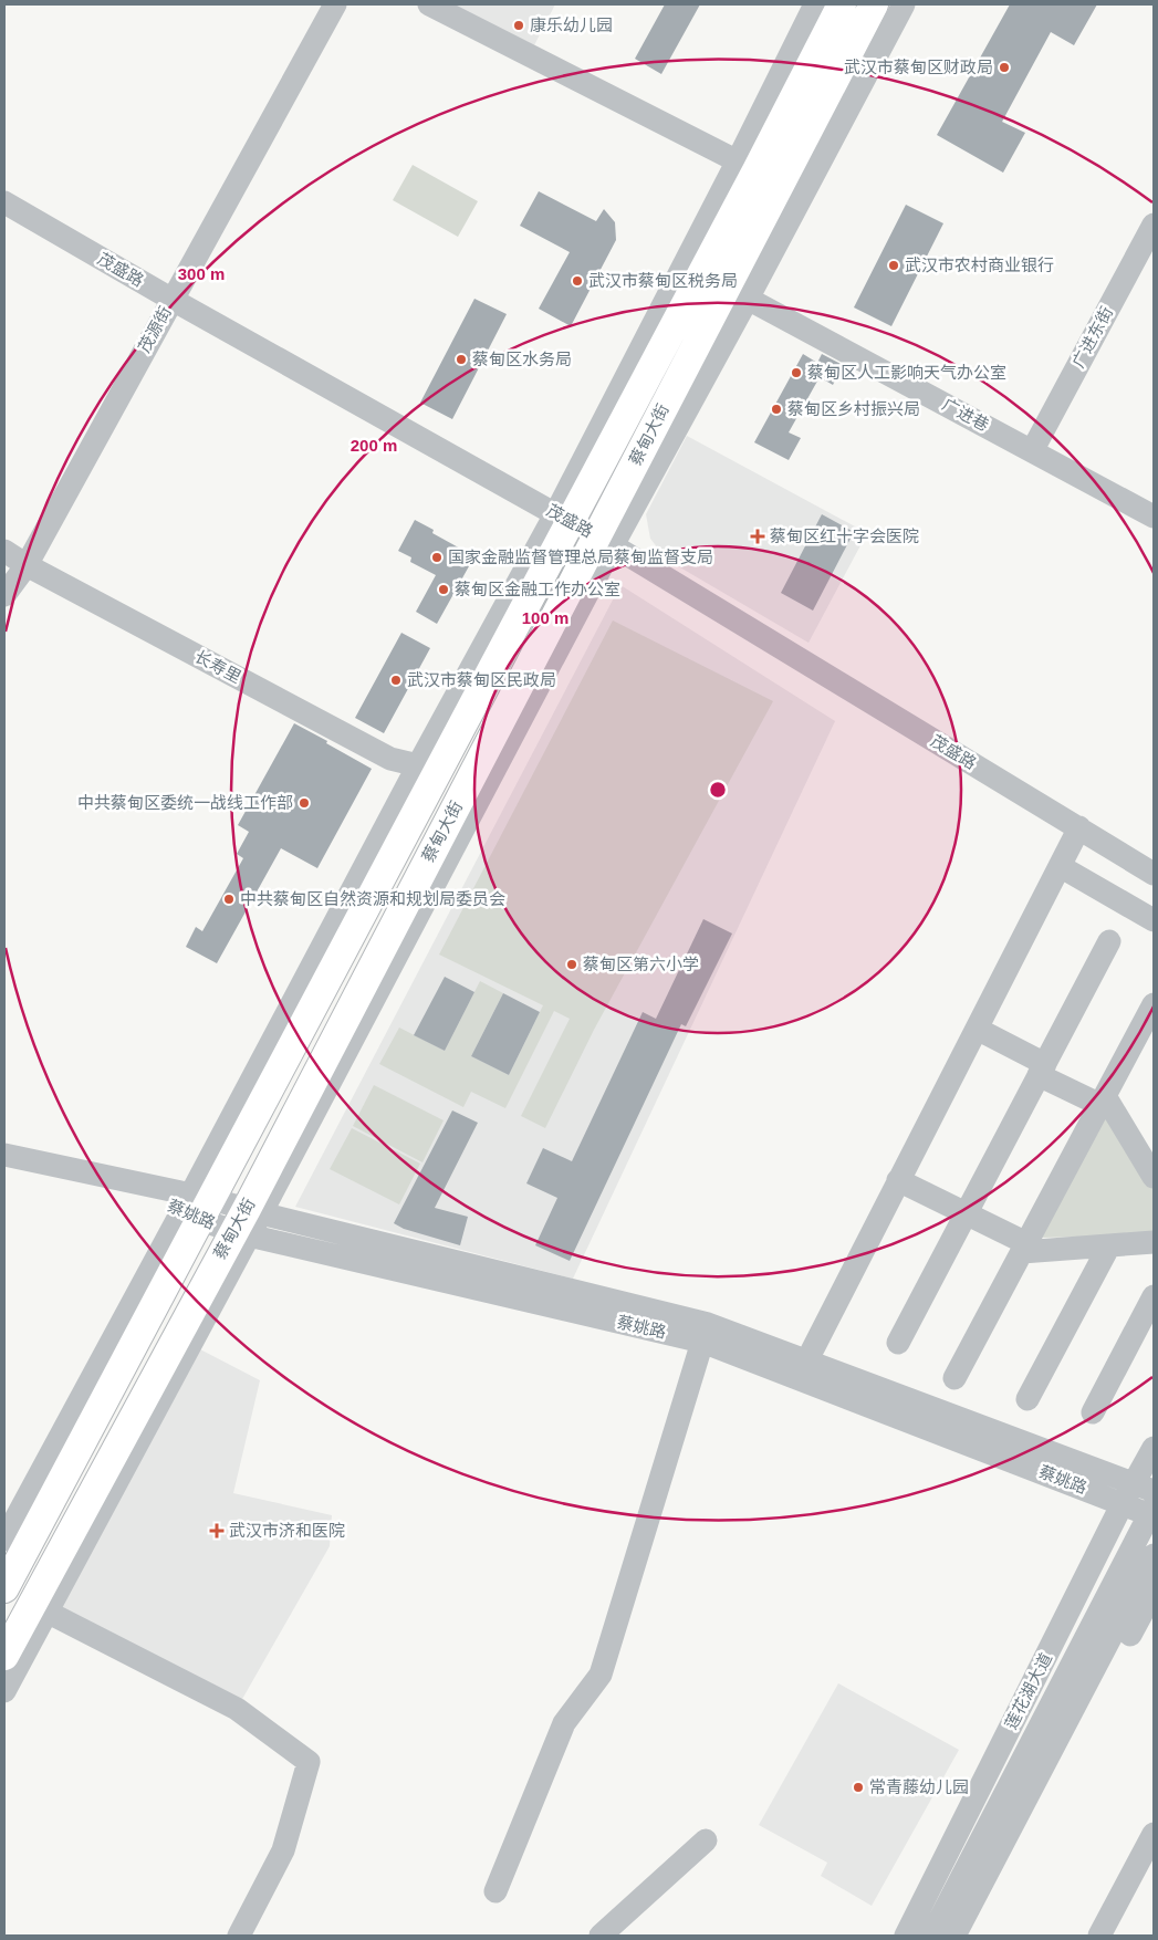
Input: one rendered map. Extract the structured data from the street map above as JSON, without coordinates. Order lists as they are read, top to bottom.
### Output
{
  "streets": {
    "main road": ["蔡甸大街"],
    "street": [
      "茂盛路",
      "茂源街",
      "广进东街",
      "广进巷",
      "长寿里",
      "蔡姚路",
      "莲花湖大道"
    ]
  },
  "crossings": [
    ["茂盛路", "茂源街"],
    ["茂盛路", "蔡甸大街"],
    ["茂源街", "长寿里"],
    ["广进东街", "广进巷"],
    ["蔡甸大街", "长寿里"],
    ["蔡甸大街", "蔡姚路"],
    ["蔡姚路", "莲花湖大道"]
  ],
  "places": {
    "other": [
      "康乐幼儿园",
      "武汉市蔡甸区财政局",
      "武汉市农村商业银行",
      "武汉市蔡甸区税务局",
      "蔡甸区水务局",
      "蔡甸区人工影响天气办公室",
      "蔡甸区乡村振兴局",
      "国家金融监督管理总局蔡甸监督支局",
      "蔡甸区金融工作办公室",
      "武汉市蔡甸区民政局",
      "中共蔡甸区委统一战线工作部",
      "中共蔡甸区自然资源和规划局委员会",
      "蔡甸区第六小学",
      "常青藤幼儿园"
    ],
    "health": ["蔡甸区红十字会医院", "武汉市济和医院"]
  },
  "rings": ["300 m", "200 m", "100 m"]
}
